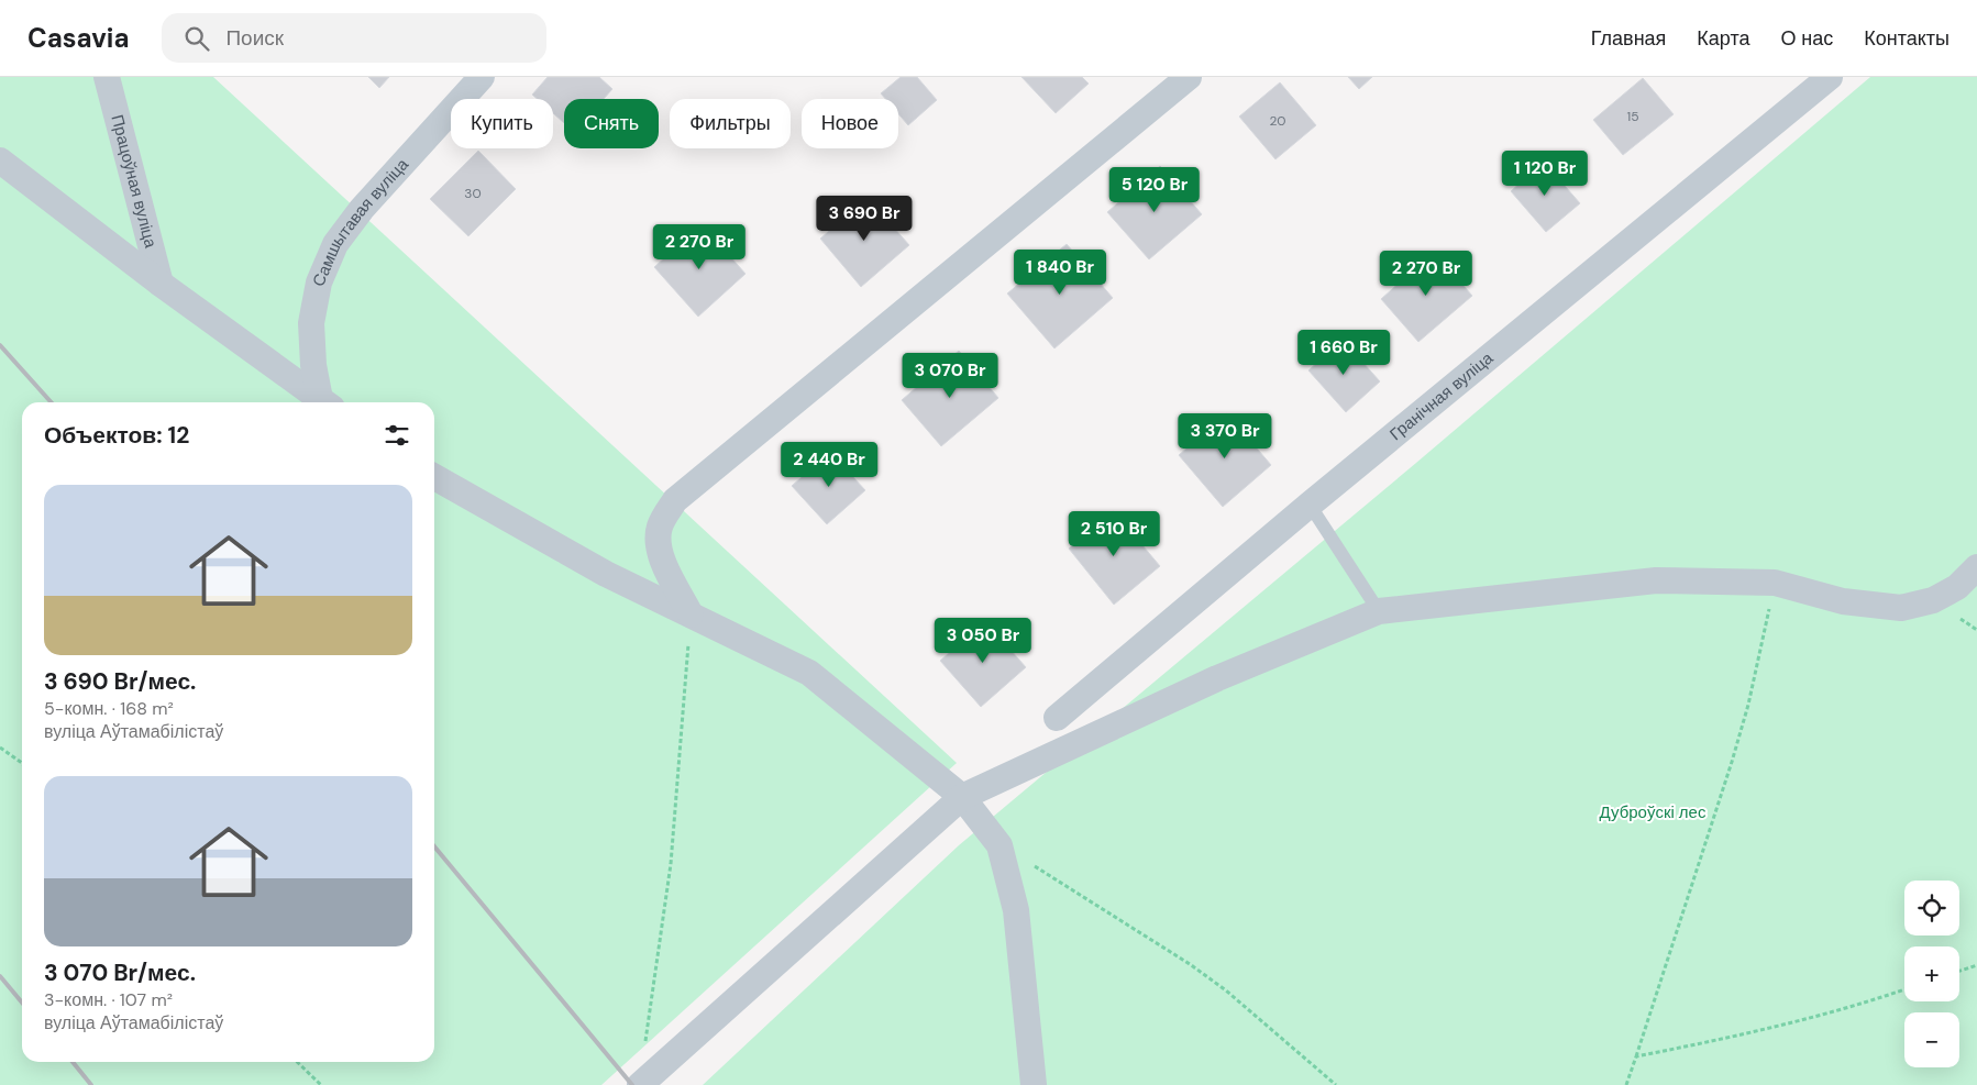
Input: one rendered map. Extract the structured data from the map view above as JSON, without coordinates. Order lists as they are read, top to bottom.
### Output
{
  "streets": {
    "street": ["Працоўная вуліца", "Самшытавая вуліца", "Гранічная вуліца"]
  },
  "parks": ["Дуброўскі лес"],
  "house_numbers": ["15", "20", "30"],
  "page": {
    "header": "Casavia",
    "search": "Поиск",
    "nav": [
      "Главная",
      "Карта",
      "О нас",
      "Контакты"
    ],
    "chip": [
      "Купить",
      "Снять",
      "Фильтры",
      "Новое"
    ],
    "price": [
      "1 120 Br",
      "5 120 Br",
      "3 690 Br",
      "2 270 Br",
      "1 840 Br",
      "2 270 Br",
      "1 660 Br",
      "3 070 Br",
      "3 370 Br",
      "2 440 Br",
      "2 510 Br",
      "3 050 Br"
    ],
    "heading": "Объектов: 12",
    "list": [
      {
        "name": "3 690 Br/мес.",
        "note": "5-комн. · 168 m² · вуліца Аўтамабілістаў"
      },
      {
        "name": "3 070 Br/мес.",
        "note": "3-комн. · 107 m² · вуліца Аўтамабілістаў"
      }
    ],
    "map_buttons": ["+", "−"]
  }
}
